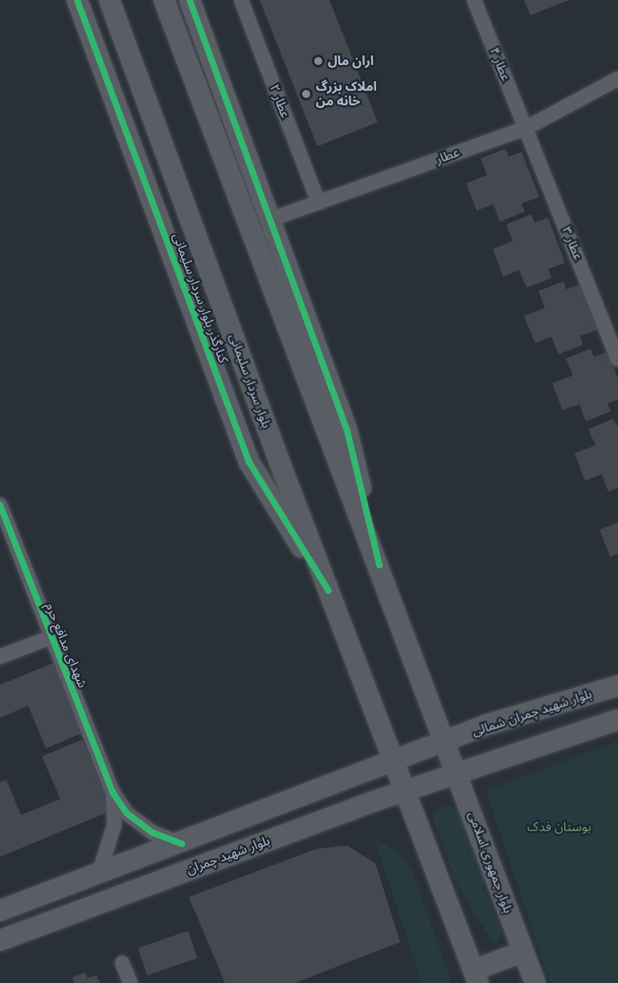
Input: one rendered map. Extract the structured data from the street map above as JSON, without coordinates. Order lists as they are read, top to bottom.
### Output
{
  "streets": {
    "main road": [
      "کنارگذر بلوار سردار سلیمانی",
      "بلوار سردار سلیمانی",
      "بلوار شهید چمران شمالی",
      "بلوار شهید چمران",
      "بلوار جمهوری اسلامی"
    ],
    "street": [
      "عطار ۴",
      "عطار ۲",
      "عطار",
      "عطار ۳",
      "شهدای مدافع حرم"
    ]
  },
  "crossings": [
    ["عطار ۴", "عطار"],
    ["عطار ۴", "عطار ۳"],
    ["عطار ۲", "عطار"],
    ["عطار", "عطار ۳"],
    ["کنارگذر بلوار سردار سلیمانی", "بلوار سردار سلیمانی"],
    ["بلوار سردار سلیمانی", "بلوار شهید چمران"],
    ["بلوار شهید چمران شمالی", "بلوار شهید چمران"],
    ["بلوار شهید چمران شمالی", "بلوار جمهوری اسلامی"],
    ["بلوار شهید چمران", "بلوار جمهوری اسلامی"]
  ],
  "parks": ["بوستان فدک"],
  "places": ["اران مال", "املاک بزرگ خانه من"]
}
